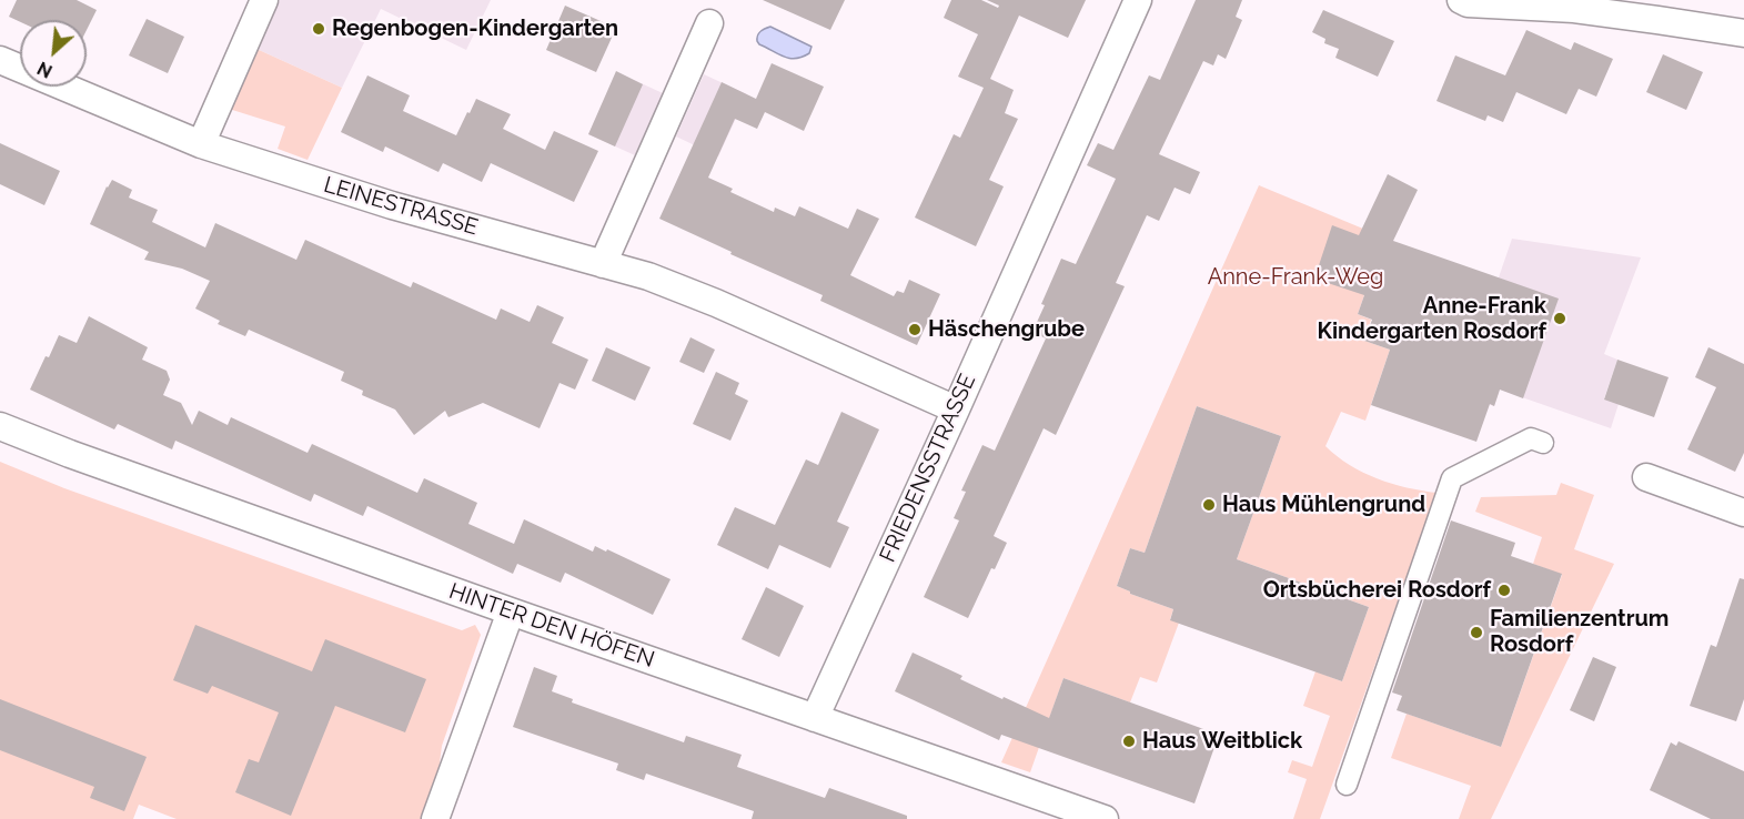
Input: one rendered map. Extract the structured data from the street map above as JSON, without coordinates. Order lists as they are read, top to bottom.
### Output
{
  "streets": {
    "street": ["LEINESTRASSE", "FRIEDENSSTRASSE", "HINTER DEN HÖFEN"]
  },
  "crossings": [
    ["LEINESTRASSE", "FRIEDENSSTRASSE"],
    ["FRIEDENSSTRASSE", "HINTER DEN HÖFEN"]
  ],
  "parks": ["Anne-Frank-Weg"],
  "places": [
    "Regenbogen-Kindergarten",
    "Anne-Frank Kindergarten Rosdorf",
    "Häschengrube",
    "Haus Mühlengrund",
    "Ortsbücherei Rosdorf",
    "Familienzentrum Rosdorf",
    "Haus Weitblick"
  ],
  "north": "bottom left"
}
